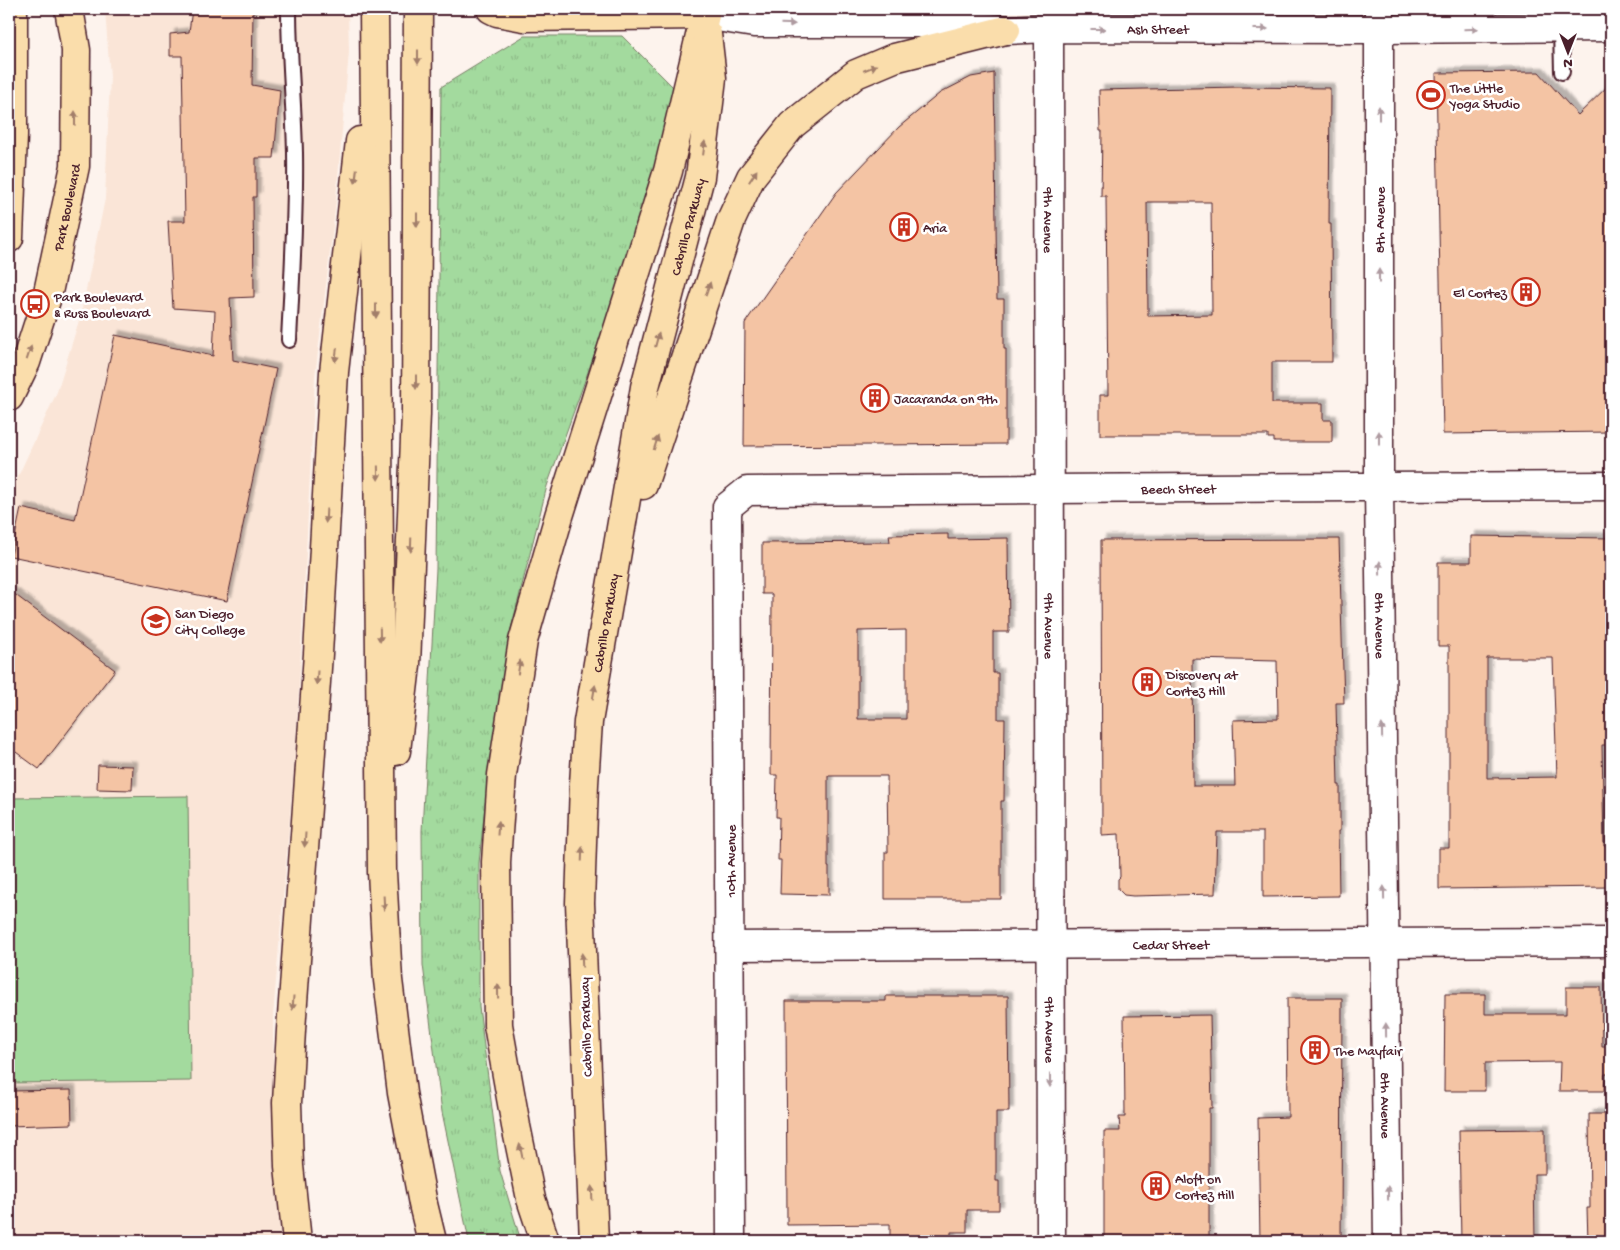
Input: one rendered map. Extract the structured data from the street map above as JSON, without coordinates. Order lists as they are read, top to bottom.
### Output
{
  "streets": {
    "main road": ["Park Boulevard", "Cabrillo Parkway"],
    "street": [
      "Ash Street",
      "9th Avenue",
      "8th Avenue",
      "Beech Street",
      "10th Avenue",
      "Cedar Street"
    ]
  },
  "crossings": [
    ["Ash Street", "9th Avenue"],
    ["Ash Street", "8th Avenue"],
    ["Ash Street", "Cabrillo Parkway"],
    ["9th Avenue", "Beech Street"],
    ["9th Avenue", "Cedar Street"],
    ["8th Avenue", "Beech Street"],
    ["8th Avenue", "Cedar Street"],
    ["Beech Street", "10th Avenue"],
    ["10th Avenue", "Cedar Street"]
  ],
  "one_way": ["Ash Street", "8th Avenue"],
  "places": {
    "sports": ["The Little Yoga Studio"],
    "building": [
      "Aria",
      "El Cortez",
      "Jacaranda on 9th",
      "Discovery at Cortez Hill",
      "The Mayfair",
      "Aloft on Cortez Hill"
    ],
    "bus stop": ["Park Boulevard & Russ Boulevard"],
    "school or university": ["San Diego City College"]
  },
  "north": "bottom"
}
